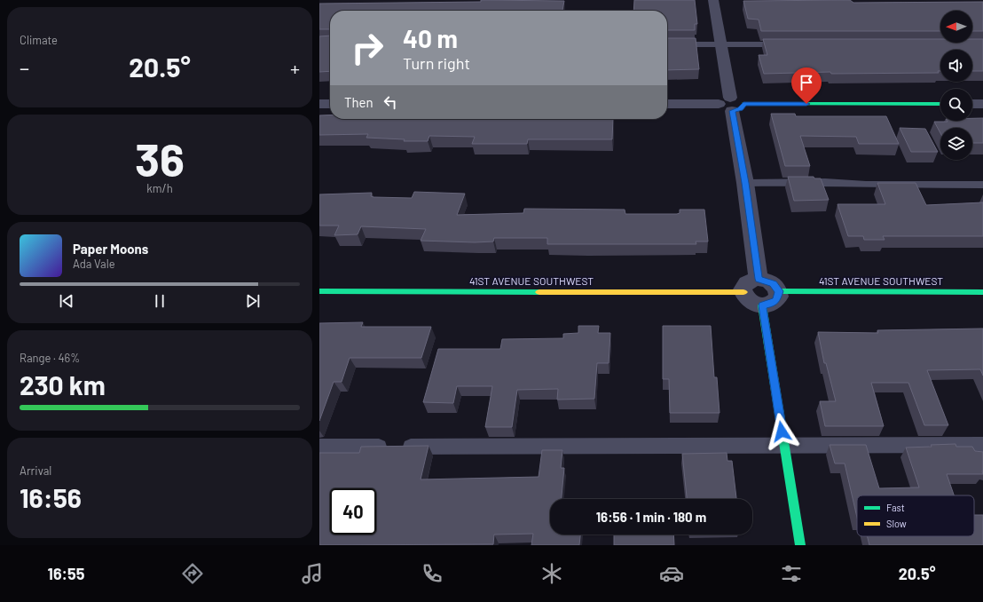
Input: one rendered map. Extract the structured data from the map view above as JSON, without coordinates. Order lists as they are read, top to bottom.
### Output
{
  "streets": {
    "street": ["41ST AVENUE SOUTHWEST"]
  },
  "legend": ["Fast", "Slow"],
  "north": "left",
  "page": {
    "tile": [
      "Climate",
      ["36", "km/h"],
      ["Range · 46%", "230 km"],
      ["Arrival", "16:56"]
    ],
    "turn": ["40 m", "Turn right"],
    "heat": ["−", "20.5°", "+"],
    "then": "Then",
    "song": ["Paper Moons", "Ada Vale"],
    "limit": "40",
    "trip": "16:56 · 1 min · 180 m",
    "tabs": ["16:55", "20.5°"]
  }
}
